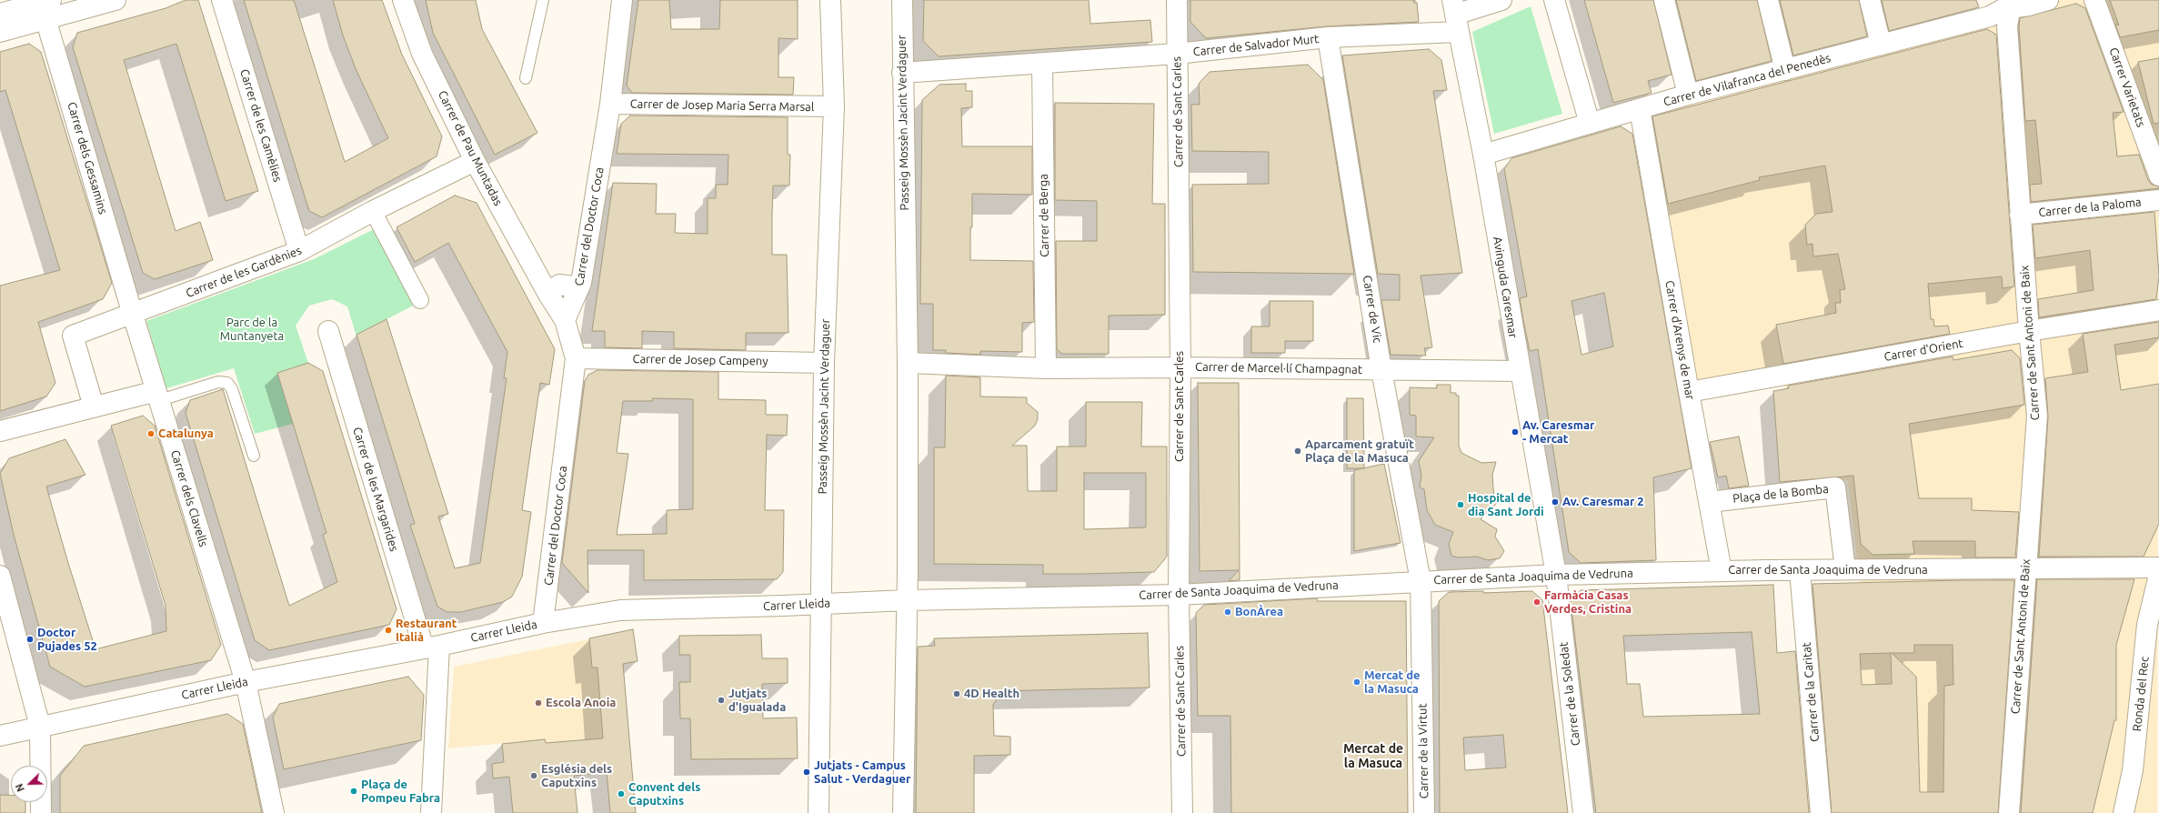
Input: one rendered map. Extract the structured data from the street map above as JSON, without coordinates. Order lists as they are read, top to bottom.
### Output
{
  "streets": {
    "street": [
      "Carrer de Salvador Murt",
      "Carrer de Vilafranca del Penedès",
      "Carrer Varietats",
      "Carrer de Josep Maria Serra Marsal",
      "Carrer de Sant Carles",
      "Passeig Mossèn Jacint Verdaguer",
      "Carrer de les Camèlies",
      "Carrer de Pau Muntadas",
      "Carrer dels Gessamins",
      "Carrer de la Paloma",
      "Carrer de Berga",
      "Carrer del Doctor Coca",
      "Carrer de les Gardènies",
      "Avinguda Caresmar",
      "Carrer de Vic",
      "Carrer d'Arenys de mar",
      "Carrer de Sant Antoni de Baix",
      "Carrer d'Orient",
      "Carrer de Josep Campeny",
      "Carrer de Marcel·lí Champagnat",
      "Carrer de les Margarides",
      "Plaça de la Bomba",
      "Carrer dels Clavells",
      "Carrer de Santa Joaquima de Vedruna",
      "Carrer Lleida",
      "Carrer de la Caritat",
      "Carrer de la Soledat",
      "Ronda del Rec",
      "Carrer de la Virtut"
    ]
  },
  "crossings": [
    ["Carrer de Salvador Murt", "Carrer de Sant Carles"],
    ["Carrer de Salvador Murt", "Passeig Mossèn Jacint Verdaguer"],
    ["Carrer de Salvador Murt", "Carrer de Berga"],
    ["Carrer de Salvador Murt", "Avinguda Caresmar"],
    ["Carrer de Salvador Murt", "Carrer de Vic"],
    ["Carrer de Vilafranca del Penedès", "Avinguda Caresmar"],
    ["Carrer de Vilafranca del Penedès", "Carrer d'Arenys de mar"],
    ["Carrer de Vilafranca del Penedès", "Carrer de Sant Antoni de Baix"],
    ["Carrer de Josep Maria Serra Marsal", "Passeig Mossèn Jacint Verdaguer"],
    ["Carrer de Josep Maria Serra Marsal", "Carrer del Doctor Coca"],
    ["Carrer de Sant Carles", "Carrer de Marcel·lí Champagnat"],
    ["Carrer de Sant Carles", "Carrer de Santa Joaquima de Vedruna"],
    ["Passeig Mossèn Jacint Verdaguer", "Carrer de Josep Campeny"],
    ["Passeig Mossèn Jacint Verdaguer", "Carrer de Marcel·lí Champagnat"],
    ["Passeig Mossèn Jacint Verdaguer", "Carrer de Santa Joaquima de Vedruna"],
    ["Passeig Mossèn Jacint Verdaguer", "Carrer Lleida"],
    ["Carrer de les Camèlies", "Carrer de les Gardènies"],
    ["Carrer de Pau Muntadas", "Carrer del Doctor Coca"],
    ["Carrer de Pau Muntadas", "Carrer de les Gardènies"],
    ["Carrer dels Gessamins", "Carrer de les Gardènies"],
    ["Carrer dels Gessamins", "Carrer dels Clavells"],
    ["Carrer de la Paloma", "Carrer de Sant Antoni de Baix"],
    ["Carrer de Berga", "Carrer de Marcel·lí Champagnat"],
    ["Carrer del Doctor Coca", "Carrer de Josep Campeny"],
    ["Carrer del Doctor Coca", "Carrer Lleida"],
    ["Carrer de les Gardènies", "Carrer dels Clavells"],
    ["Avinguda Caresmar", "Carrer de Marcel·lí Champagnat"],
    ["Avinguda Caresmar", "Carrer de Santa Joaquima de Vedruna"],
    ["Avinguda Caresmar", "Carrer de la Soledat"],
    ["Carrer de Vic", "Carrer de Marcel·lí Champagnat"],
    ["Carrer de Vic", "Carrer de Santa Joaquima de Vedruna"],
    ["Carrer de Vic", "Carrer de la Virtut"],
    ["Carrer d'Arenys de mar", "Carrer d'Orient"],
    ["Carrer d'Arenys de mar", "Plaça de la Bomba"],
    ["Carrer d'Arenys de mar", "Carrer de Santa Joaquima de Vedruna"],
    ["Carrer de Sant Antoni de Baix", "Carrer d'Orient"],
    ["Carrer de Sant Antoni de Baix", "Carrer de Santa Joaquima de Vedruna"],
    ["Carrer de les Margarides", "Carrer Lleida"],
    ["Plaça de la Bomba", "Carrer de Santa Joaquima de Vedruna"],
    ["Carrer dels Clavells", "Carrer Lleida"],
    ["Carrer de Santa Joaquima de Vedruna", "Carrer Lleida"],
    ["Carrer de Santa Joaquima de Vedruna", "Carrer de la Caritat"],
    ["Carrer de Santa Joaquima de Vedruna", "Carrer de la Soledat"],
    ["Carrer de Santa Joaquima de Vedruna", "Carrer de la Virtut"]
  ],
  "districts": ["Mercat de la Masuca"],
  "parks": ["Parc de la Muntanyeta"],
  "places": [
    "Av. Caresmar - Mercat",
    "Catalunya",
    "Aparcament gratuït Plaça de la Masuca",
    "Av. Caresmar 2",
    "Hospital de dia Sant Jordi",
    "Farmàcia Casas Verdes, Cristina",
    "BonÀrea",
    "Restaurant Italià",
    "Doctor Pujades 52",
    "Mercat de la Masuca",
    "4D Health",
    "Jutjats d'Igualada",
    "Escola Anoia",
    "Jutjats - Campus Salut - Verdaguer",
    "Església dels Caputxins",
    "Plaça de Pompeu Fabra",
    "Convent dels Caputxins"
  ],
  "north": "bottom left"
}
